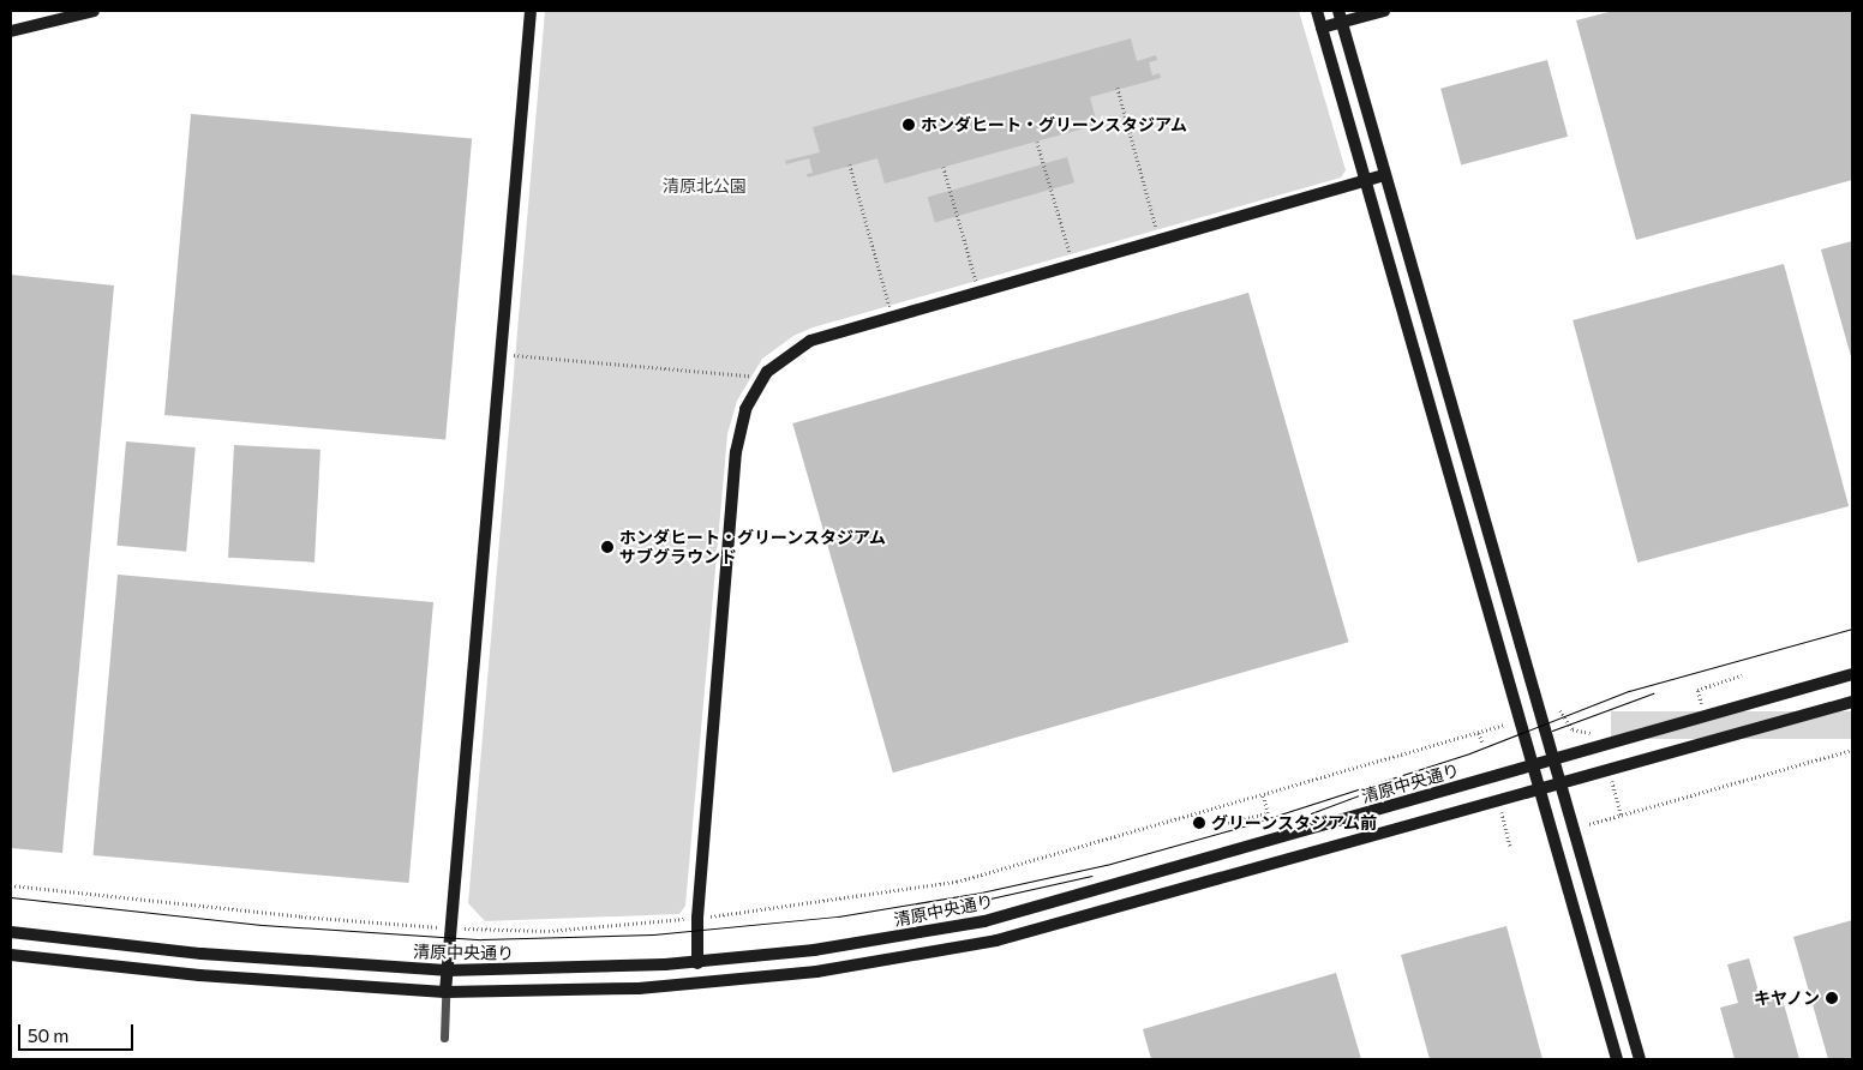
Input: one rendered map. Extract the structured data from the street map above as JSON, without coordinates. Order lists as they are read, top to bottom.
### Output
{
  "streets": {
    "street": ["清原中央通り"]
  },
  "parks": ["清原北公園"],
  "places": [
    "ホンダヒート・グリーンスタジアム",
    "ホンダヒート・グリーンスタジアム サブグラウンド",
    "グリーンスタジアム前",
    "キヤノン"
  ],
  "scale_bar": "50 m"
}
